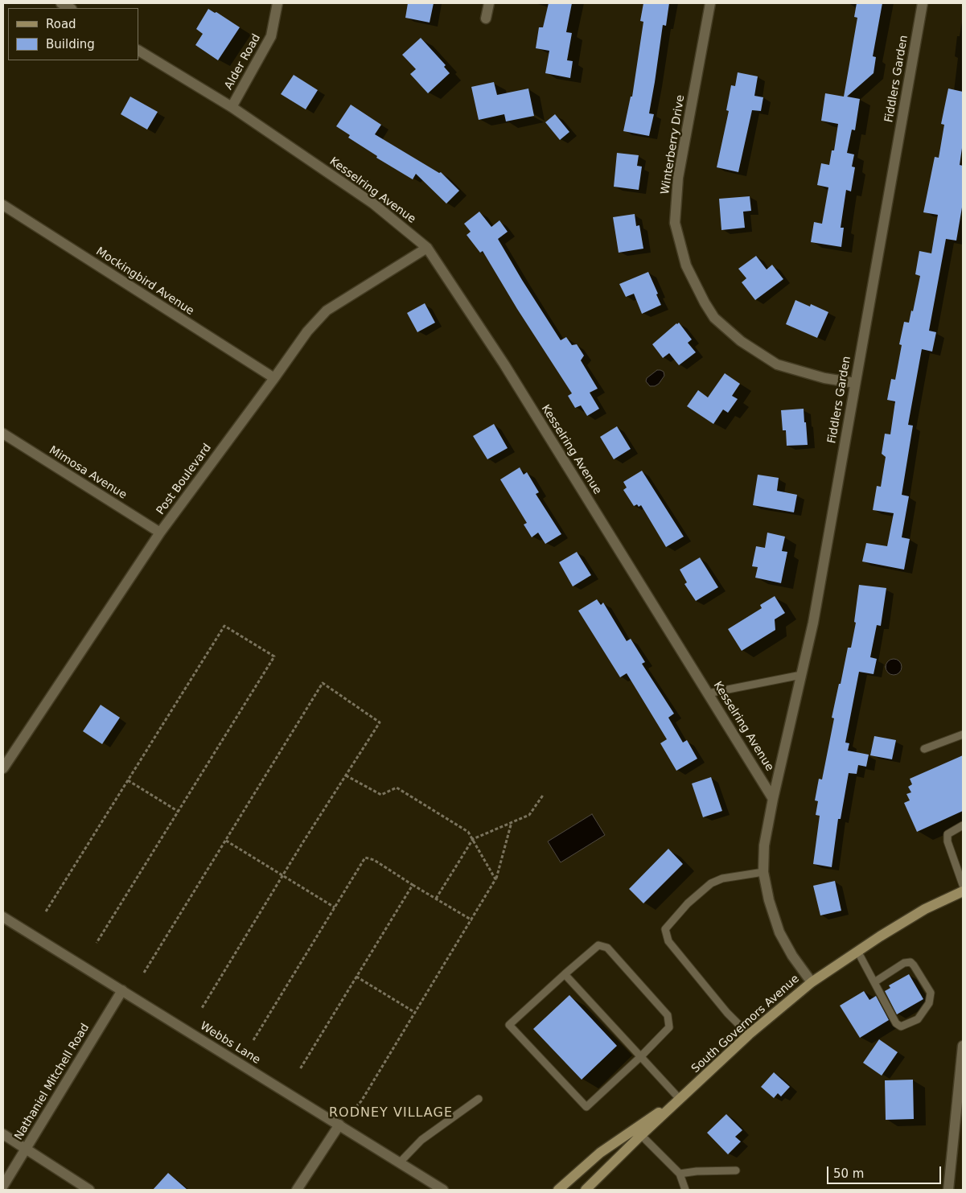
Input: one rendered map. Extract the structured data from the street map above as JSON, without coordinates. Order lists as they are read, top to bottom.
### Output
{
  "streets": {
    "main road": ["South Governors Avenue"],
    "street": [
      "Alder Road",
      "Fiddlers Garden",
      "Winterberry Drive",
      "Kesselring Avenue",
      "Mockingbird Avenue",
      "Mimosa Avenue",
      "Post Boulevard",
      "Webbs Lane",
      "Nathaniel Mitchell Road"
    ]
  },
  "crossings": [
    ["Alder Road", "Kesselring Avenue"],
    ["Fiddlers Garden", "Winterberry Drive"],
    ["Fiddlers Garden", "Kesselring Avenue"],
    ["Kesselring Avenue", "Post Boulevard"],
    ["Mockingbird Avenue", "Post Boulevard"],
    ["Mimosa Avenue", "Post Boulevard"],
    ["Webbs Lane", "Nathaniel Mitchell Road"]
  ],
  "districts": ["RODNEY VILLAGE"],
  "legend": ["Road", "Building"],
  "scale_bar": "50 m"
}
